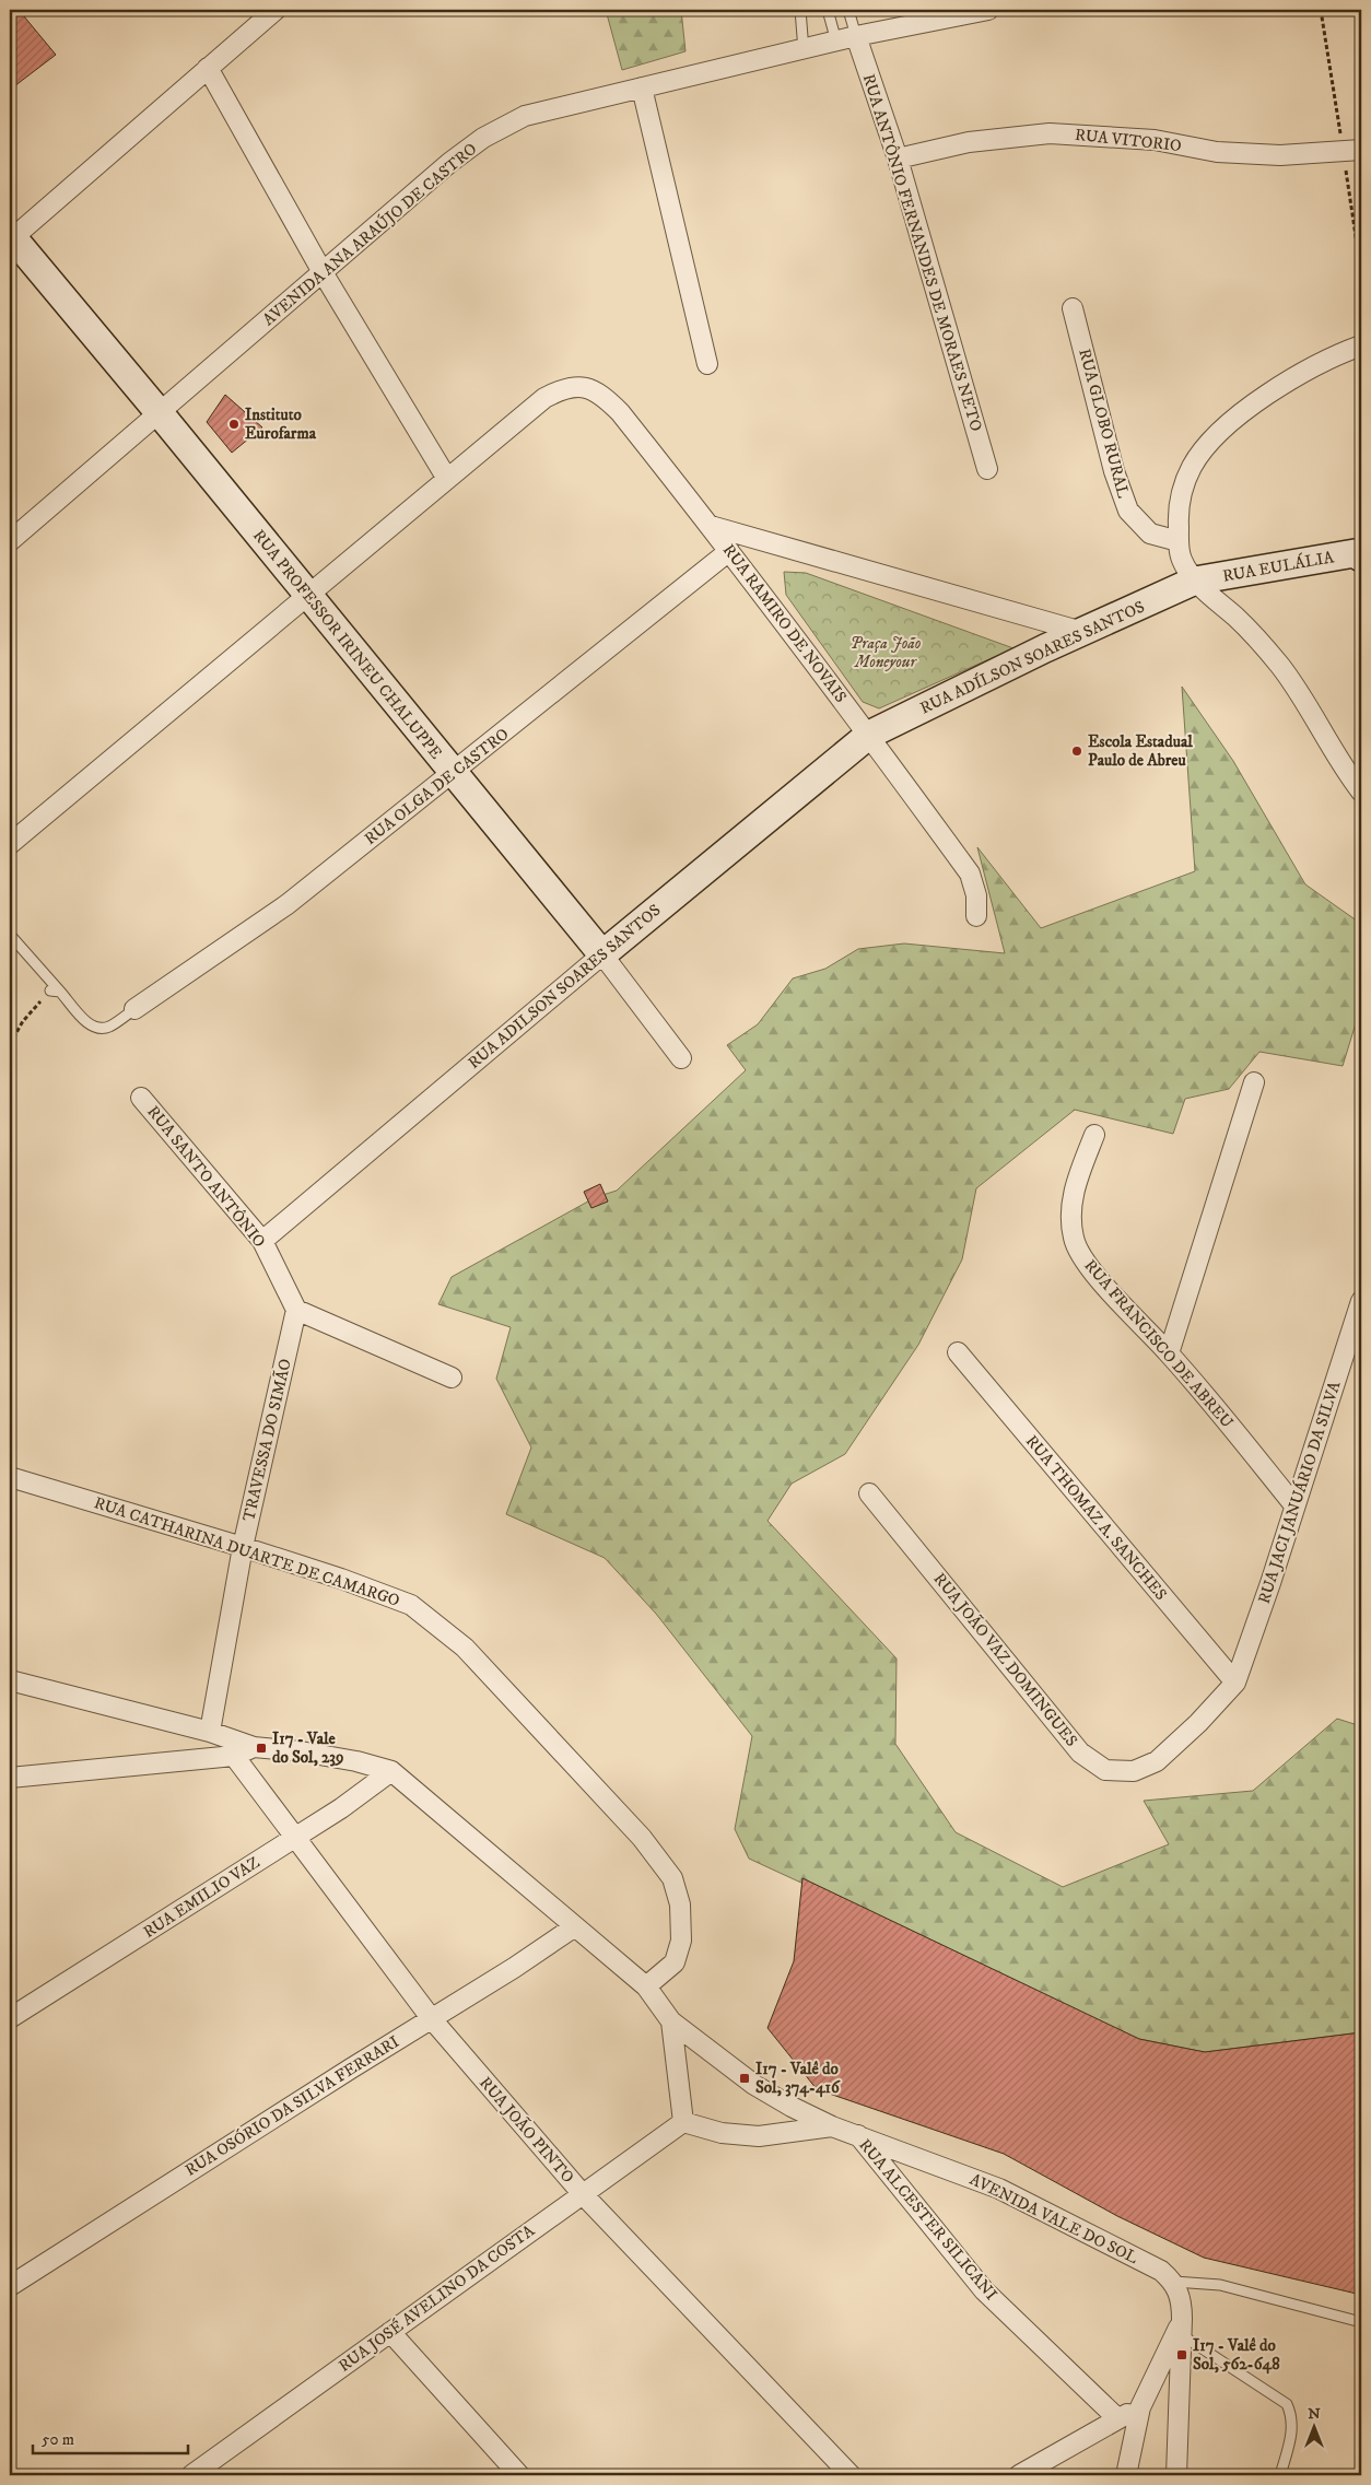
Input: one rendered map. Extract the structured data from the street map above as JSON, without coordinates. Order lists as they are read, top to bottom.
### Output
{
  "streets": {
    "street": [
      "RUA VITORIO",
      "AVENIDA ANA ARAÚJO DE CASTRO",
      "RUA ANTÔNIO FERNANDES DE MORAES NETO",
      "RUA GLOBO RURAL",
      "RUA EULÁLIA",
      "RUA RAMIRO DE NOVAIS",
      "RUA PROFESSOR IRINEU CHALUPPE",
      "RUA ADÍLSON SOARES SANTOS",
      "RUA OLGA DE CASTRO",
      "RUA ADILSON SOARES SANTOS",
      "RUA SANTO ANTÔNIO",
      "RUA FRANCISCO DE ABREU",
      "TRAVESSA DO SIMÃO",
      "RUA JACI JANUÁRIO DA SILVA",
      "RUA THOMAZ A. SANCHES",
      "RUA CATHARINA DUARTE DE CAMARGO",
      "RUA JOÃO VAZ DOMINGUES",
      "RUA EMILIO VAZ",
      "RUA OSÓRIO DA SILVA FERRARI",
      "RUA JOÃO PINTO",
      "AVENIDA VALE DO SOL",
      "RUA ALCESTER SILICANI",
      "RUA JOSÉ AVELINO DA COSTA"
    ]
  },
  "crossings": [
    ["RUA VITORIO", "RUA ANTÔNIO FERNANDES DE MORAES NETO"],
    ["AVENIDA ANA ARAÚJO DE CASTRO", "RUA ANTÔNIO FERNANDES DE MORAES NETO"],
    ["AVENIDA ANA ARAÚJO DE CASTRO", "RUA PROFESSOR IRINEU CHALUPPE"],
    ["RUA EULÁLIA", "RUA ADÍLSON SOARES SANTOS"],
    ["RUA RAMIRO DE NOVAIS", "RUA PROFESSOR IRINEU CHALUPPE"],
    ["RUA RAMIRO DE NOVAIS", "RUA ADÍLSON SOARES SANTOS"],
    ["RUA RAMIRO DE NOVAIS", "RUA OLGA DE CASTRO"],
    ["RUA RAMIRO DE NOVAIS", "RUA ADILSON SOARES SANTOS"],
    ["RUA PROFESSOR IRINEU CHALUPPE", "RUA OLGA DE CASTRO"],
    ["RUA PROFESSOR IRINEU CHALUPPE", "RUA ADILSON SOARES SANTOS"],
    ["RUA ADÍLSON SOARES SANTOS", "RUA ADILSON SOARES SANTOS"],
    ["RUA ADILSON SOARES SANTOS", "RUA SANTO ANTÔNIO"],
    ["RUA SANTO ANTÔNIO", "TRAVESSA DO SIMÃO"],
    ["RUA FRANCISCO DE ABREU", "RUA JACI JANUÁRIO DA SILVA"],
    ["TRAVESSA DO SIMÃO", "RUA CATHARINA DUARTE DE CAMARGO"],
    ["RUA JACI JANUÁRIO DA SILVA", "RUA THOMAZ A. SANCHES"],
    ["RUA JACI JANUÁRIO DA SILVA", "RUA JOÃO VAZ DOMINGUES"],
    ["RUA THOMAZ A. SANCHES", "RUA JOÃO VAZ DOMINGUES"],
    ["RUA EMILIO VAZ", "RUA JOÃO PINTO"],
    ["RUA OSÓRIO DA SILVA FERRARI", "RUA JOÃO PINTO"],
    ["RUA JOÃO PINTO", "RUA JOSÉ AVELINO DA COSTA"],
    ["AVENIDA VALE DO SOL", "RUA ALCESTER SILICANI"]
  ],
  "parks": ["Praça João Moneyour"],
  "places": {
    "other": ["Instituto Eurofarma", "Escola Estadual Paulo de Abreu"],
    "transit": ["I17 - Vale do Sol, 239", "I17 - Valê do Sol, 374-416", "I17 - Valê do Sol, 562-648"]
  },
  "scale_bar": "50 m",
  "north": "top"
}
